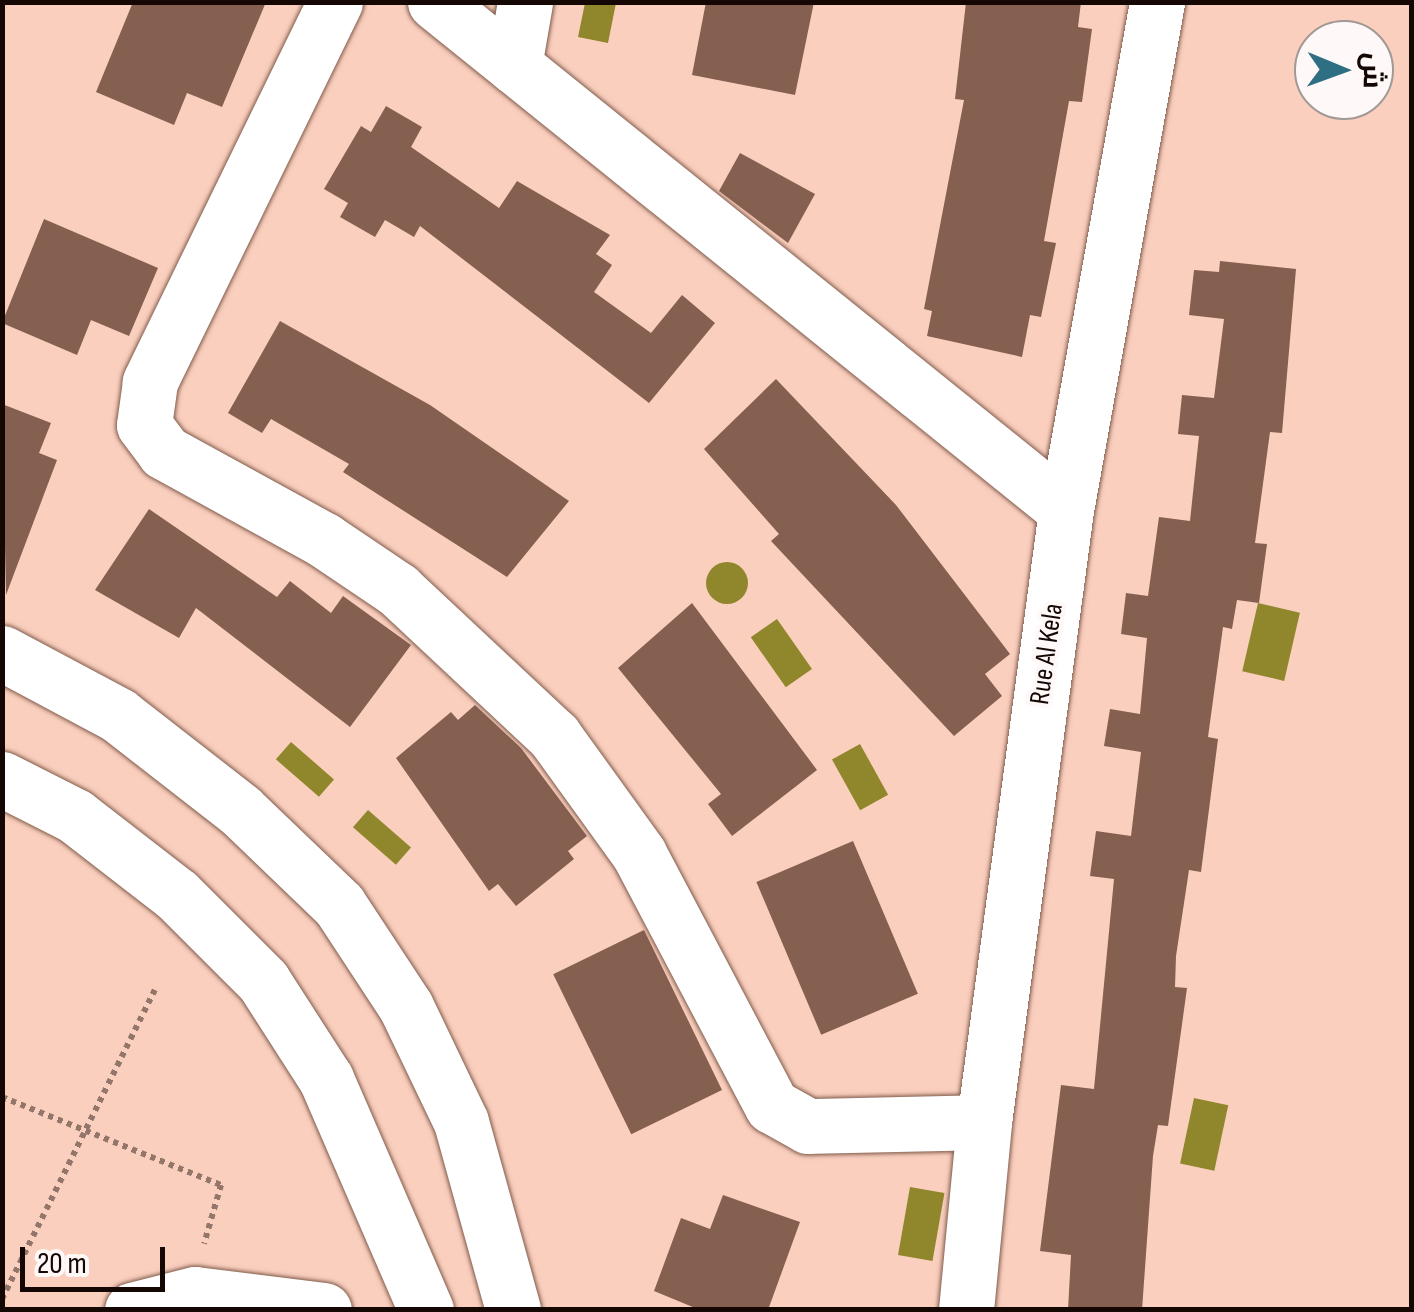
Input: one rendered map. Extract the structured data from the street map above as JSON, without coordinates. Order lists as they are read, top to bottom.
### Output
{
  "streets": {
    "street": ["Rue Al Kela"]
  },
  "scale_bar": "20 m",
  "north": "right"
}
